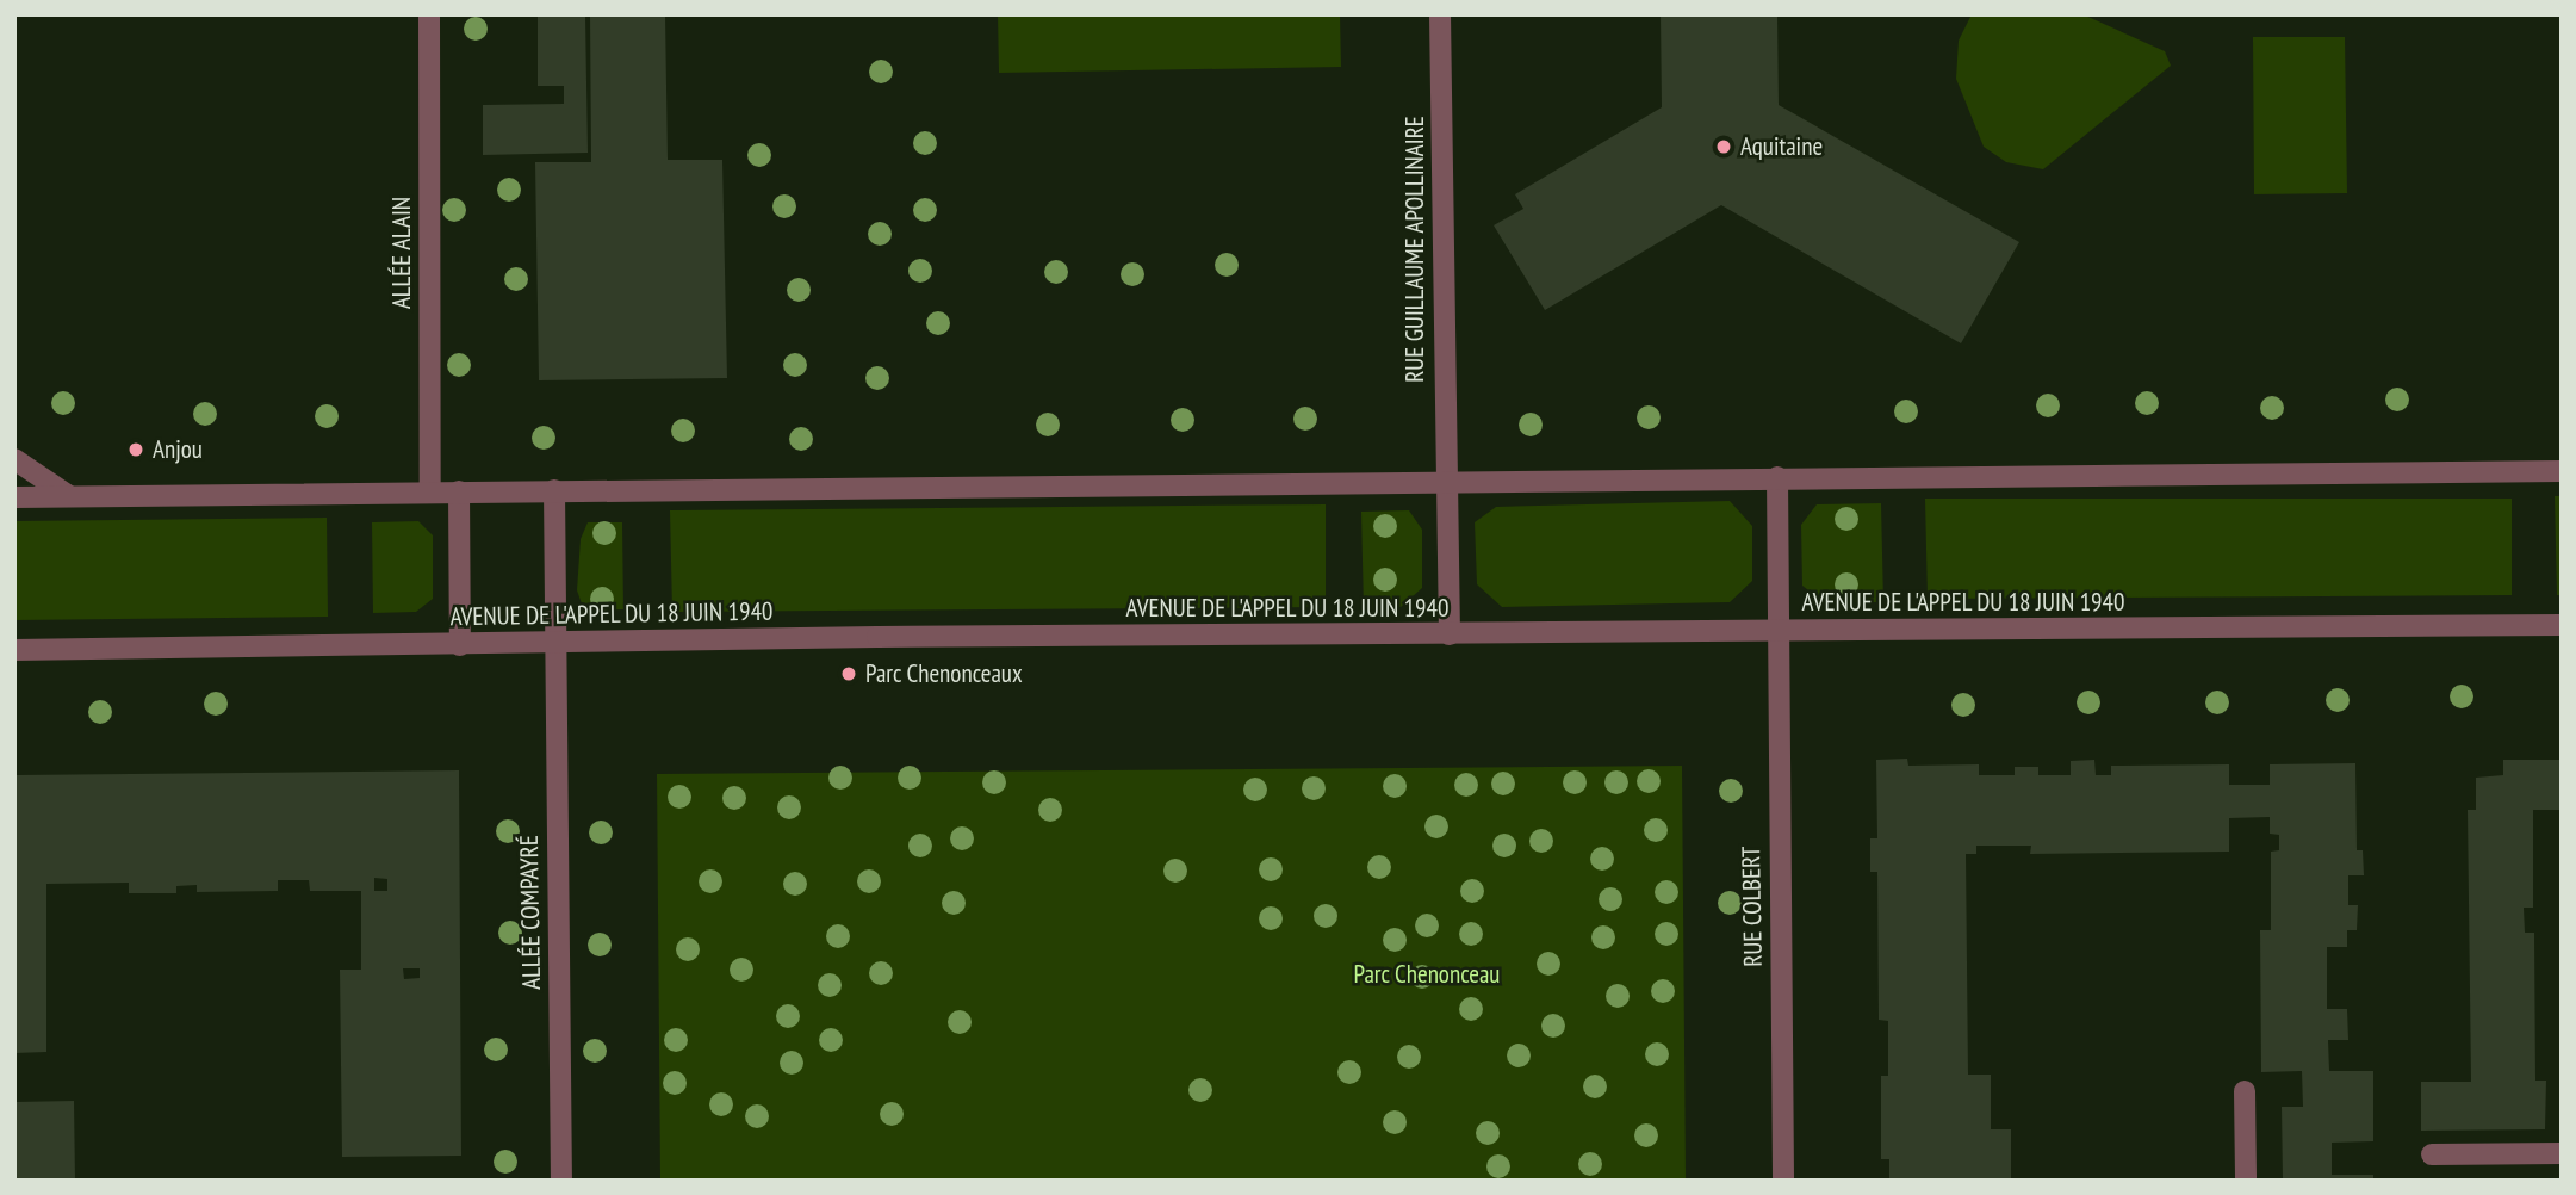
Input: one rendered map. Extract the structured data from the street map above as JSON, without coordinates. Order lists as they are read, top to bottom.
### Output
{
  "streets": {
    "street": [
      "RUE GUILLAUME APOLLINAIRE",
      "ALLÉE ALAIN",
      "AVENUE DE L'APPEL DU 18 JUIN 1940",
      "RUE COLBERT",
      "ALLÉE COMPAYRÉ"
    ]
  },
  "crossings": [
    ["RUE GUILLAUME APOLLINAIRE", "AVENUE DE L'APPEL DU 18 JUIN 1940"],
    ["AVENUE DE L'APPEL DU 18 JUIN 1940", "RUE COLBERT"],
    ["AVENUE DE L'APPEL DU 18 JUIN 1940", "ALLÉE COMPAYRÉ"]
  ],
  "parks": ["Parc Chenonceau"],
  "places": ["Aquitaine", "Anjou", "Parc Chenonceaux"]
}
